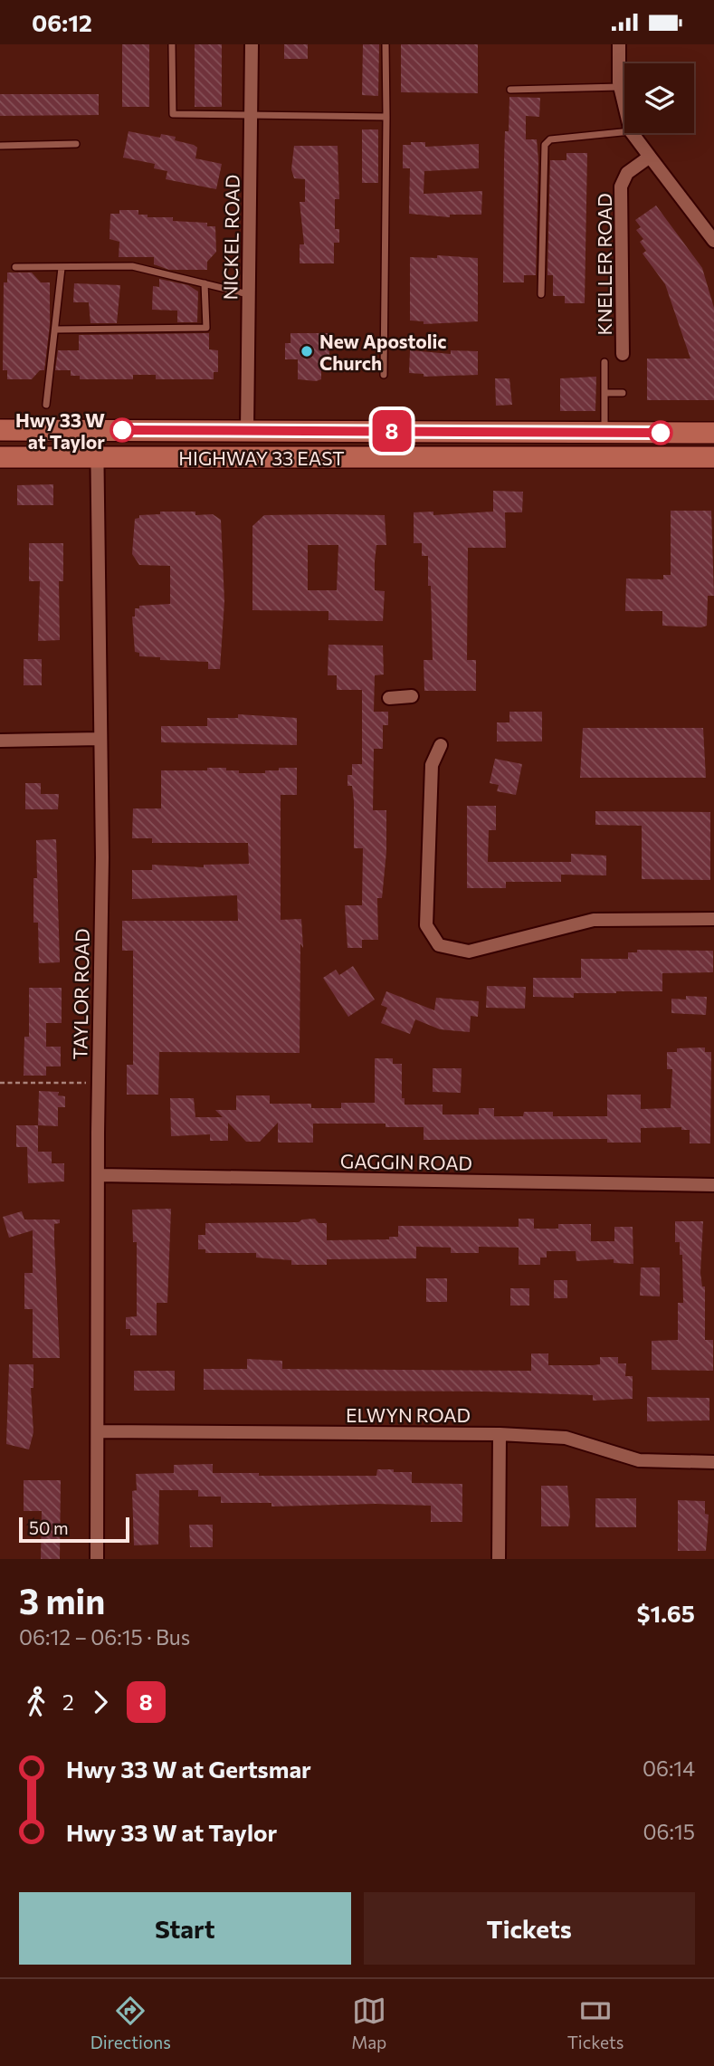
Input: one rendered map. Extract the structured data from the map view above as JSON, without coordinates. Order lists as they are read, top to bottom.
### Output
{
  "streets": {
    "main road": ["HIGHWAY 33 EAST"],
    "street": [
      "NICKEL ROAD",
      "KNELLER ROAD",
      "TAYLOR ROAD",
      "GAGGIN ROAD",
      "ELWYN ROAD"
    ]
  },
  "crossings": [
    ["HIGHWAY 33 EAST", "TAYLOR ROAD"],
    ["TAYLOR ROAD", "GAGGIN ROAD"],
    ["TAYLOR ROAD", "ELWYN ROAD"]
  ],
  "places": ["New Apostolic Church", "Hwy 33 W at Taylor"],
  "lines": ["bus line 8"],
  "scale_bar": "50 m",
  "page": {
    "status": "06:12",
    "on_map": "8",
    "scale": "50 m",
    "heading": ["3 min", "06:12 – 06:15 · Bus", "$1.65"],
    "legs": ["2", "8"],
    "list": [
      {
        "name": "Hwy 33 W at Gertsmar",
        "value": "06:14"
      },
      {
        "name": "Hwy 33 W at Taylor",
        "value": "06:15"
      }
    ],
    "buttons": ["Start", "Tickets"],
    "tabs": ["Directions", "Map", "Tickets"]
  }
}
